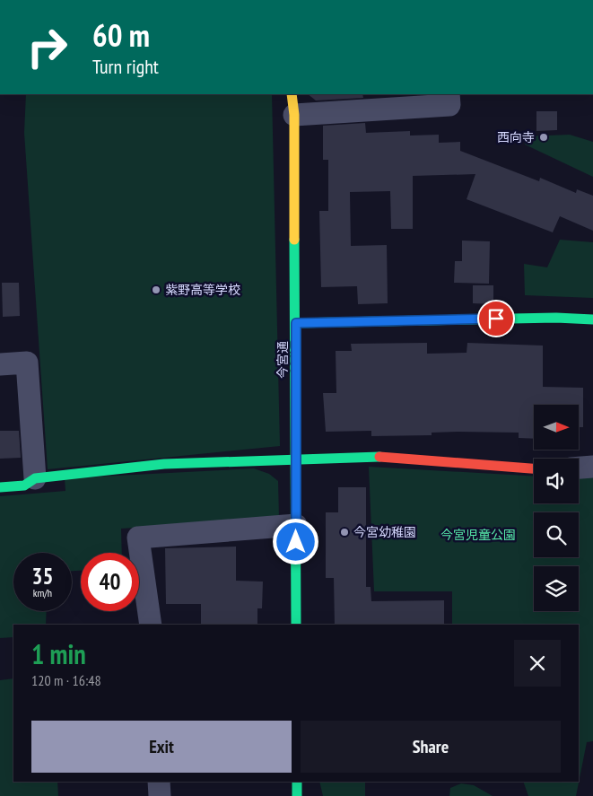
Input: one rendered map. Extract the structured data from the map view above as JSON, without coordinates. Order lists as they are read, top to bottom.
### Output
{
  "streets": {
    "street": ["今宮通"]
  },
  "parks": ["今宮児童公園"],
  "places": ["西向寺", "紫野高等学校", "今宮幼稚園"],
  "north": "right",
  "page": {
    "turn": ["60 m", "Turn right"],
    "speed": "35 km/h",
    "limit": "40",
    "heading": ["1 min", "120 m · 16:48"],
    "buttons": ["Exit", "Share"]
  }
}
